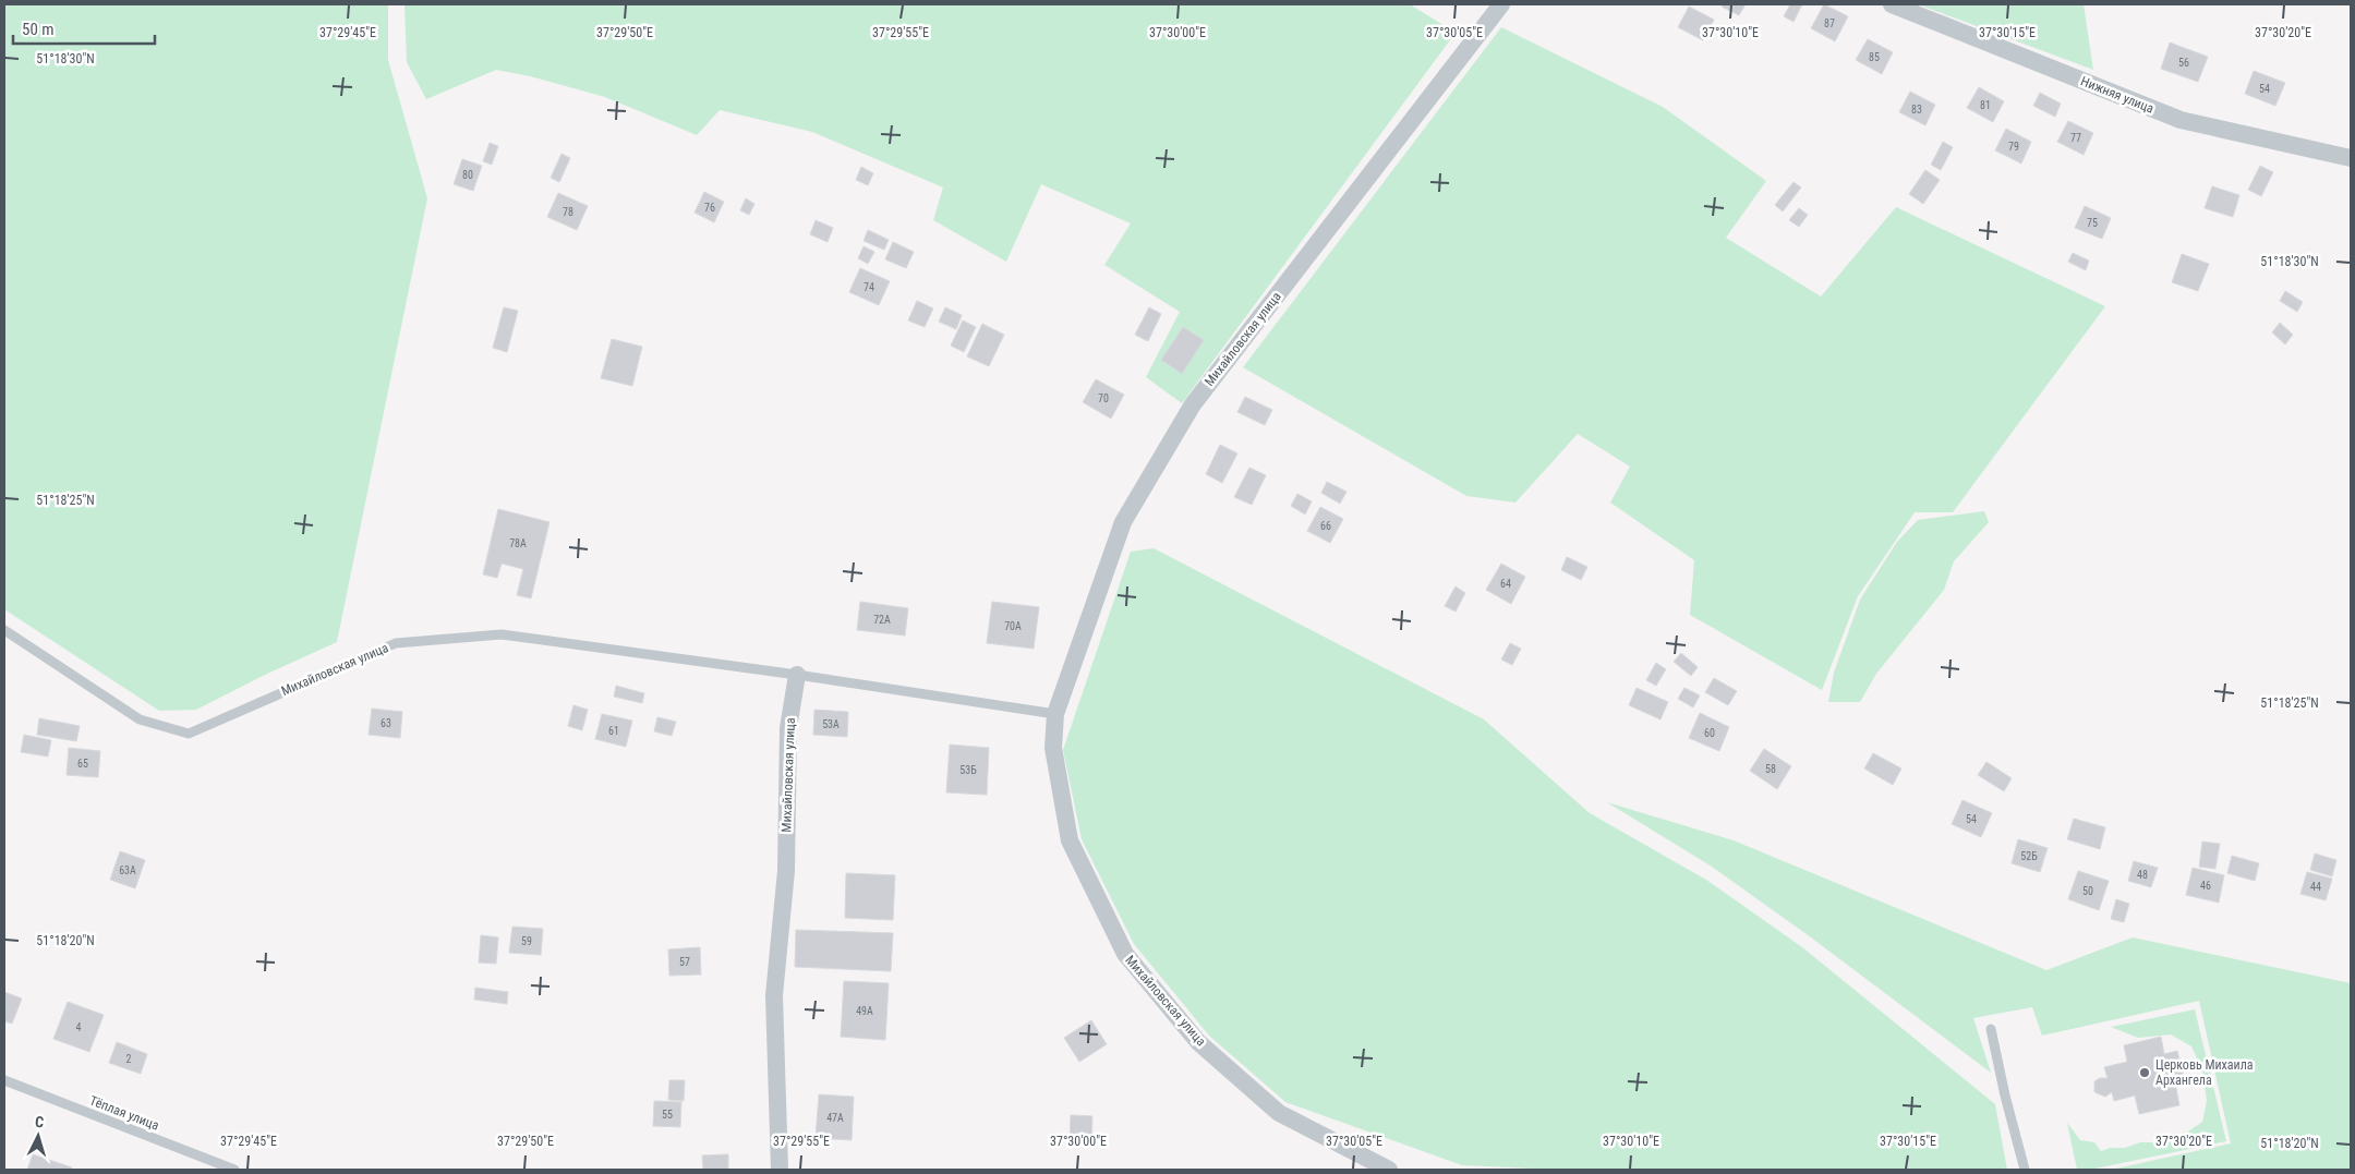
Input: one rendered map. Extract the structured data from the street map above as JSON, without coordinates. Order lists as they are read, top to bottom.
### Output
{
  "streets": {
    "street": ["Нижняя улица", "Михайловская улица"],
    "lane": ["Тёплая улица"]
  },
  "places": ["Церковь Михаила Архангела"],
  "house_numbers": [
    "87",
    "85",
    "56",
    "54",
    "81",
    "83",
    "77",
    "79",
    "80",
    "76",
    "78",
    "75",
    "74",
    "70",
    "66",
    "78А",
    "64",
    "72А",
    "70А",
    "63",
    "53А",
    "61",
    "60",
    "65",
    "58",
    "53Б",
    "54",
    "52Б",
    "63А",
    "48",
    "46",
    "44",
    "50",
    "59",
    "57",
    "49А",
    "4",
    "2",
    "55",
    "47А"
  ],
  "scale_bar": "50 m",
  "north": "top",
  "coordinates": [
    "37°29'45\"E",
    "37°29'50\"E",
    "37°29'55\"E",
    "37°30'00\"E",
    "37°30'05\"E",
    "37°30'10\"E",
    "37°30'15\"E",
    "37°30'20\"E",
    "51°18'30\"N",
    "51°18'25\"N",
    "51°18'20\"N"
  ]
}
